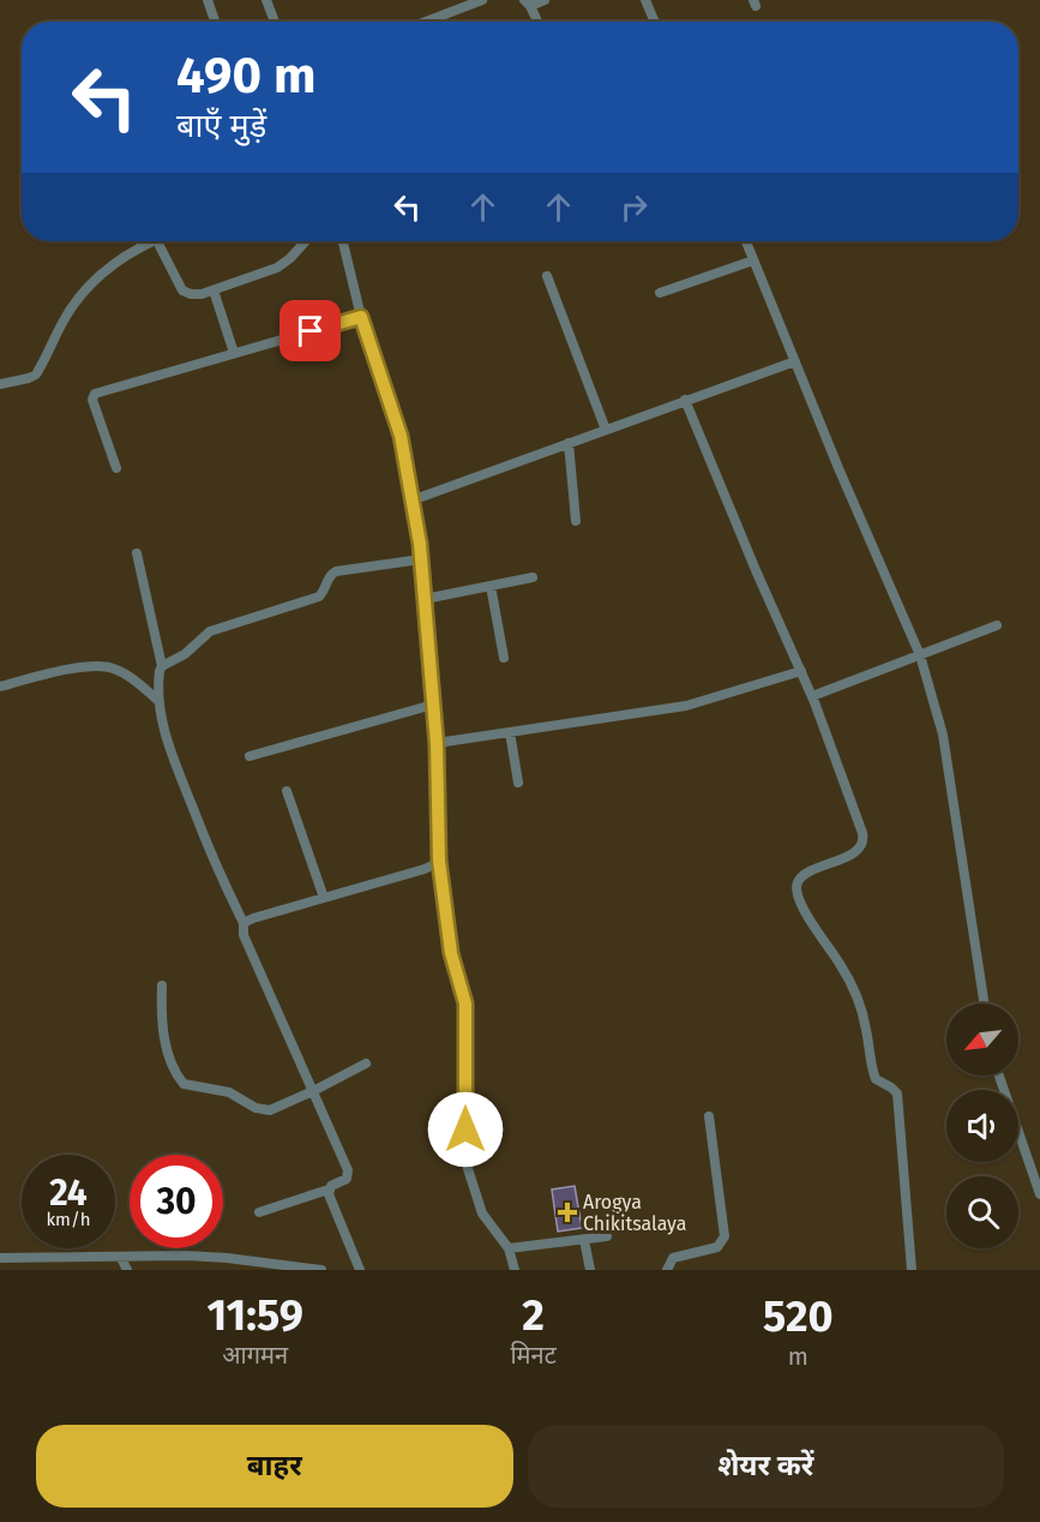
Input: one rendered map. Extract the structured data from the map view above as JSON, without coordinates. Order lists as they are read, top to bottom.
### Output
{
  "places": {
    "health": ["Arogya Chikitsalaya"]
  },
  "north": "bottom left",
  "page": {
    "turn": ["490 m", "बाएँ मुड़ें"],
    "speed": "24 km/h",
    "limit": "30",
    "eta": [
      "11:59",
      "आगमन",
      "2",
      "मिनट",
      "520",
      "m"
    ],
    "buttons": ["बाहर", "शेयर करें"]
  }
}
